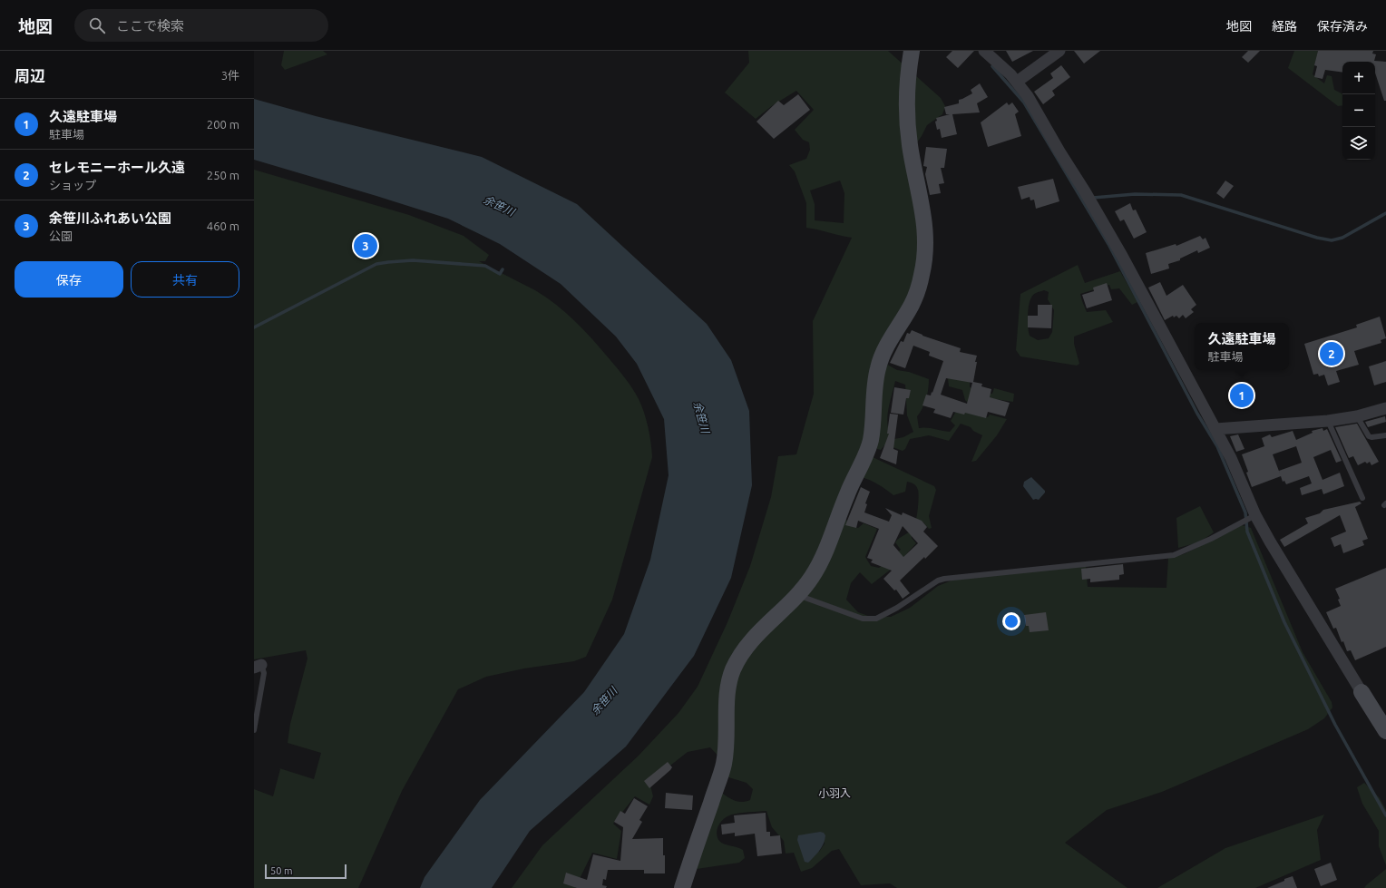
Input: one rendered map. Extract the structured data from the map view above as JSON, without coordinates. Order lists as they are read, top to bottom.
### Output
{
  "districts": ["小羽入"],
  "water": ["余笹川"],
  "scale_bar": "50 m",
  "page": {
    "header": "地図",
    "search": "ここで検索",
    "nav": ["地図", "経路", "保存済み"],
    "heading": ["周辺", "3件"],
    "map_buttons": ["+", "−"],
    "list": [
      {
        "mark": "1",
        "name": "久遠駐車場",
        "note": "駐車場",
        "value": "200 m"
      },
      {
        "mark": "2",
        "name": "セレモニーホール久遠",
        "note": "ショップ",
        "value": "250 m"
      },
      {
        "mark": "3",
        "name": "余笹川ふれあい公園",
        "note": "公園",
        "value": "460 m"
      }
    ],
    "pins": ["3", "2", "1"],
    "buttons": ["保存", "共有"],
    "popup": ["久遠駐車場", "駐車場"],
    "scale": "50 m"
  }
}
